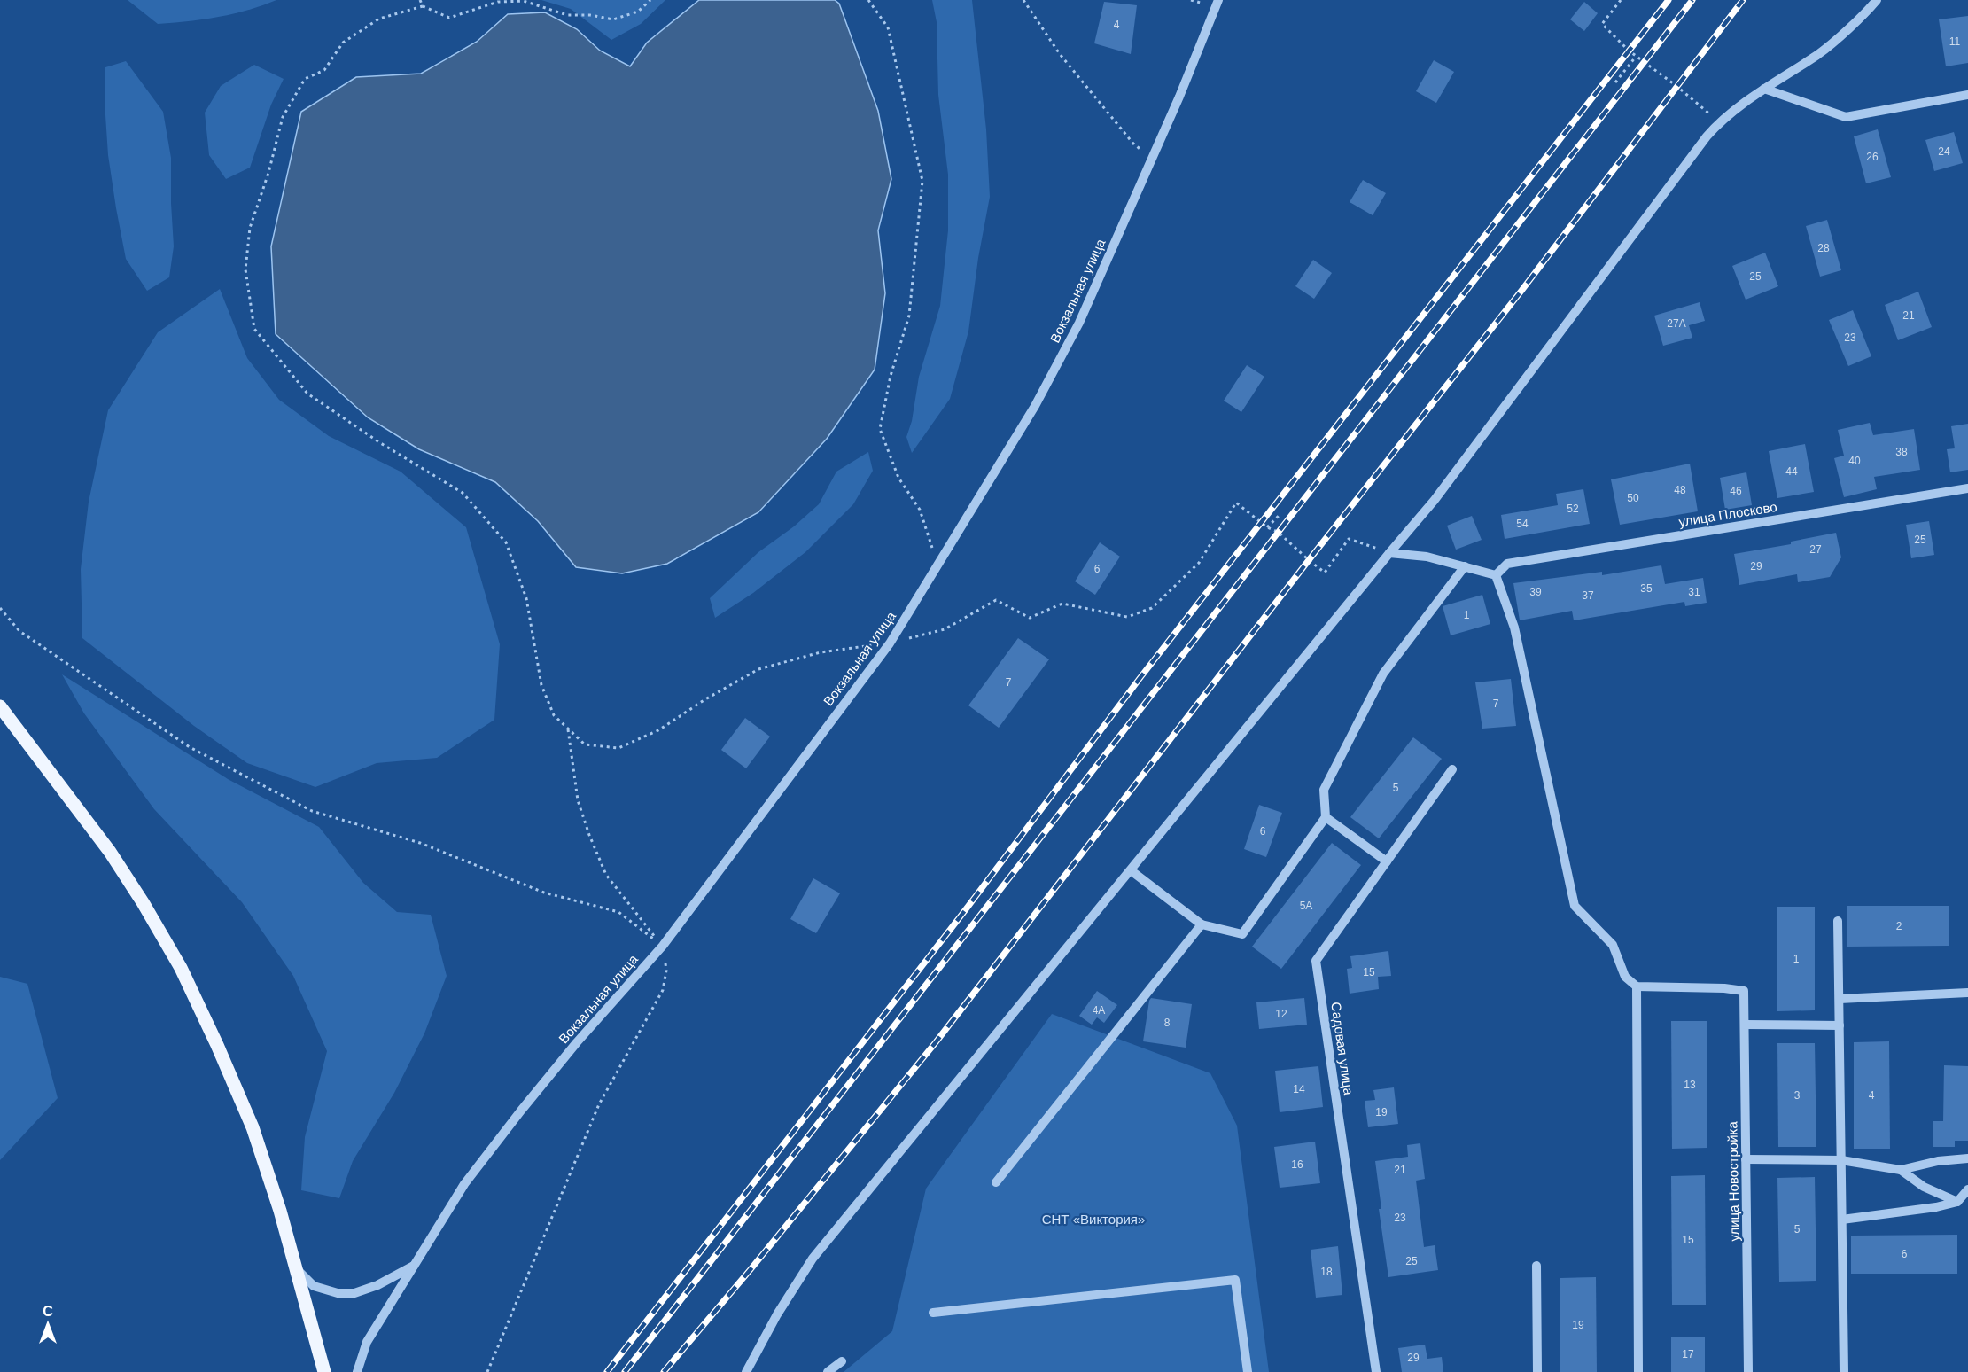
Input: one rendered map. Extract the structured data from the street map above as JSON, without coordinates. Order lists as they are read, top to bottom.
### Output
{
  "streets": {
    "street": [
      "Вокзальная улица",
      "улица Плосково",
      "Садовая улица",
      "улица Новостройка"
    ]
  },
  "parks": ["СНТ «Виктория»"],
  "house_numbers": [
    "4",
    "11",
    "24",
    "26",
    "28",
    "25",
    "21",
    "27А",
    "23",
    "38",
    "40",
    "44",
    "48",
    "46",
    "50",
    "52",
    "54",
    "25",
    "27",
    "29",
    "6",
    "35",
    "39",
    "31",
    "37",
    "1",
    "7",
    "7",
    "5",
    "6",
    "5А",
    "2",
    "1",
    "15",
    "4А",
    "12",
    "8",
    "13",
    "14",
    "3",
    "4",
    "19",
    "16",
    "21",
    "23",
    "5",
    "15",
    "6",
    "25",
    "18",
    "19",
    "17",
    "29"
  ],
  "north": "top"
}
